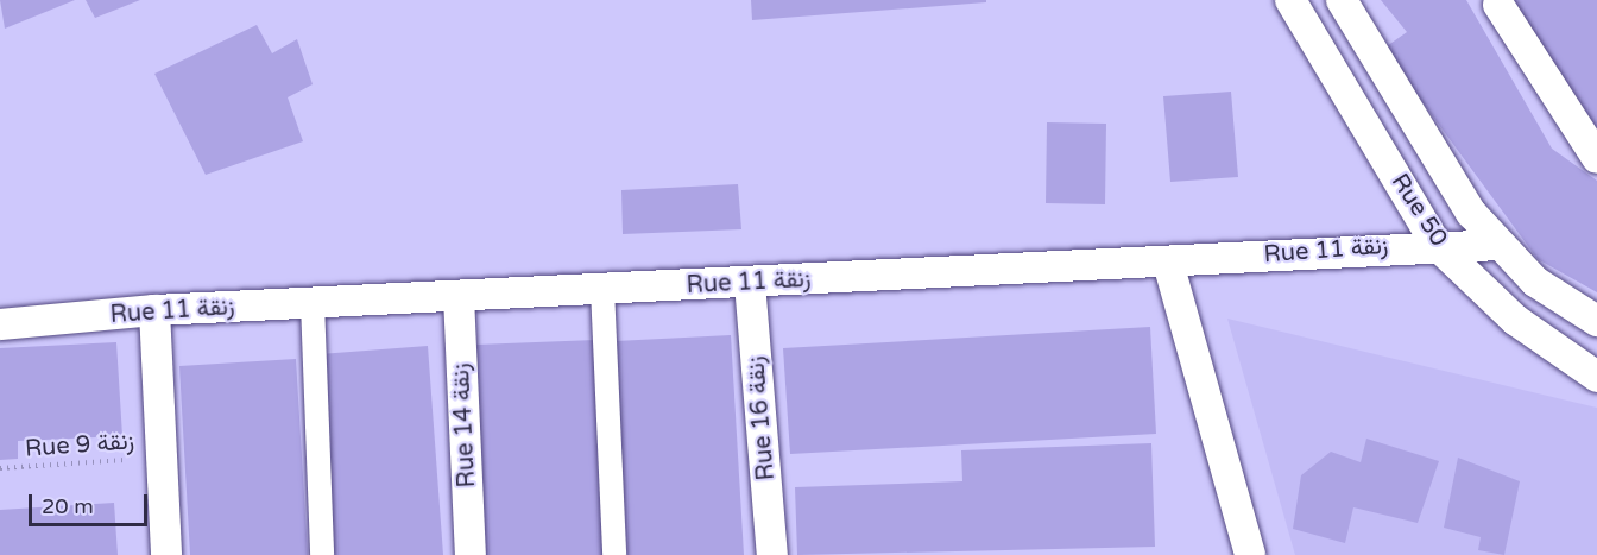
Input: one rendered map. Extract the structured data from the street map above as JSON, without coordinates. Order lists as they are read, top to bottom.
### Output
{
  "streets": {
    "street": [
      "Rue 50",
      "Rue 11 زنقة",
      "Rue 16 زنقة",
      "Rue 14 زنقة"
    ],
    "path": ["Rue 9 زنقة"]
  },
  "crossings": [
    ["Rue 50", "Rue 11 زنقة"],
    ["Rue 11 زنقة", "Rue 16 زنقة"],
    ["Rue 11 زنقة", "Rue 14 زنقة"]
  ],
  "scale_bar": "20 m"
}
